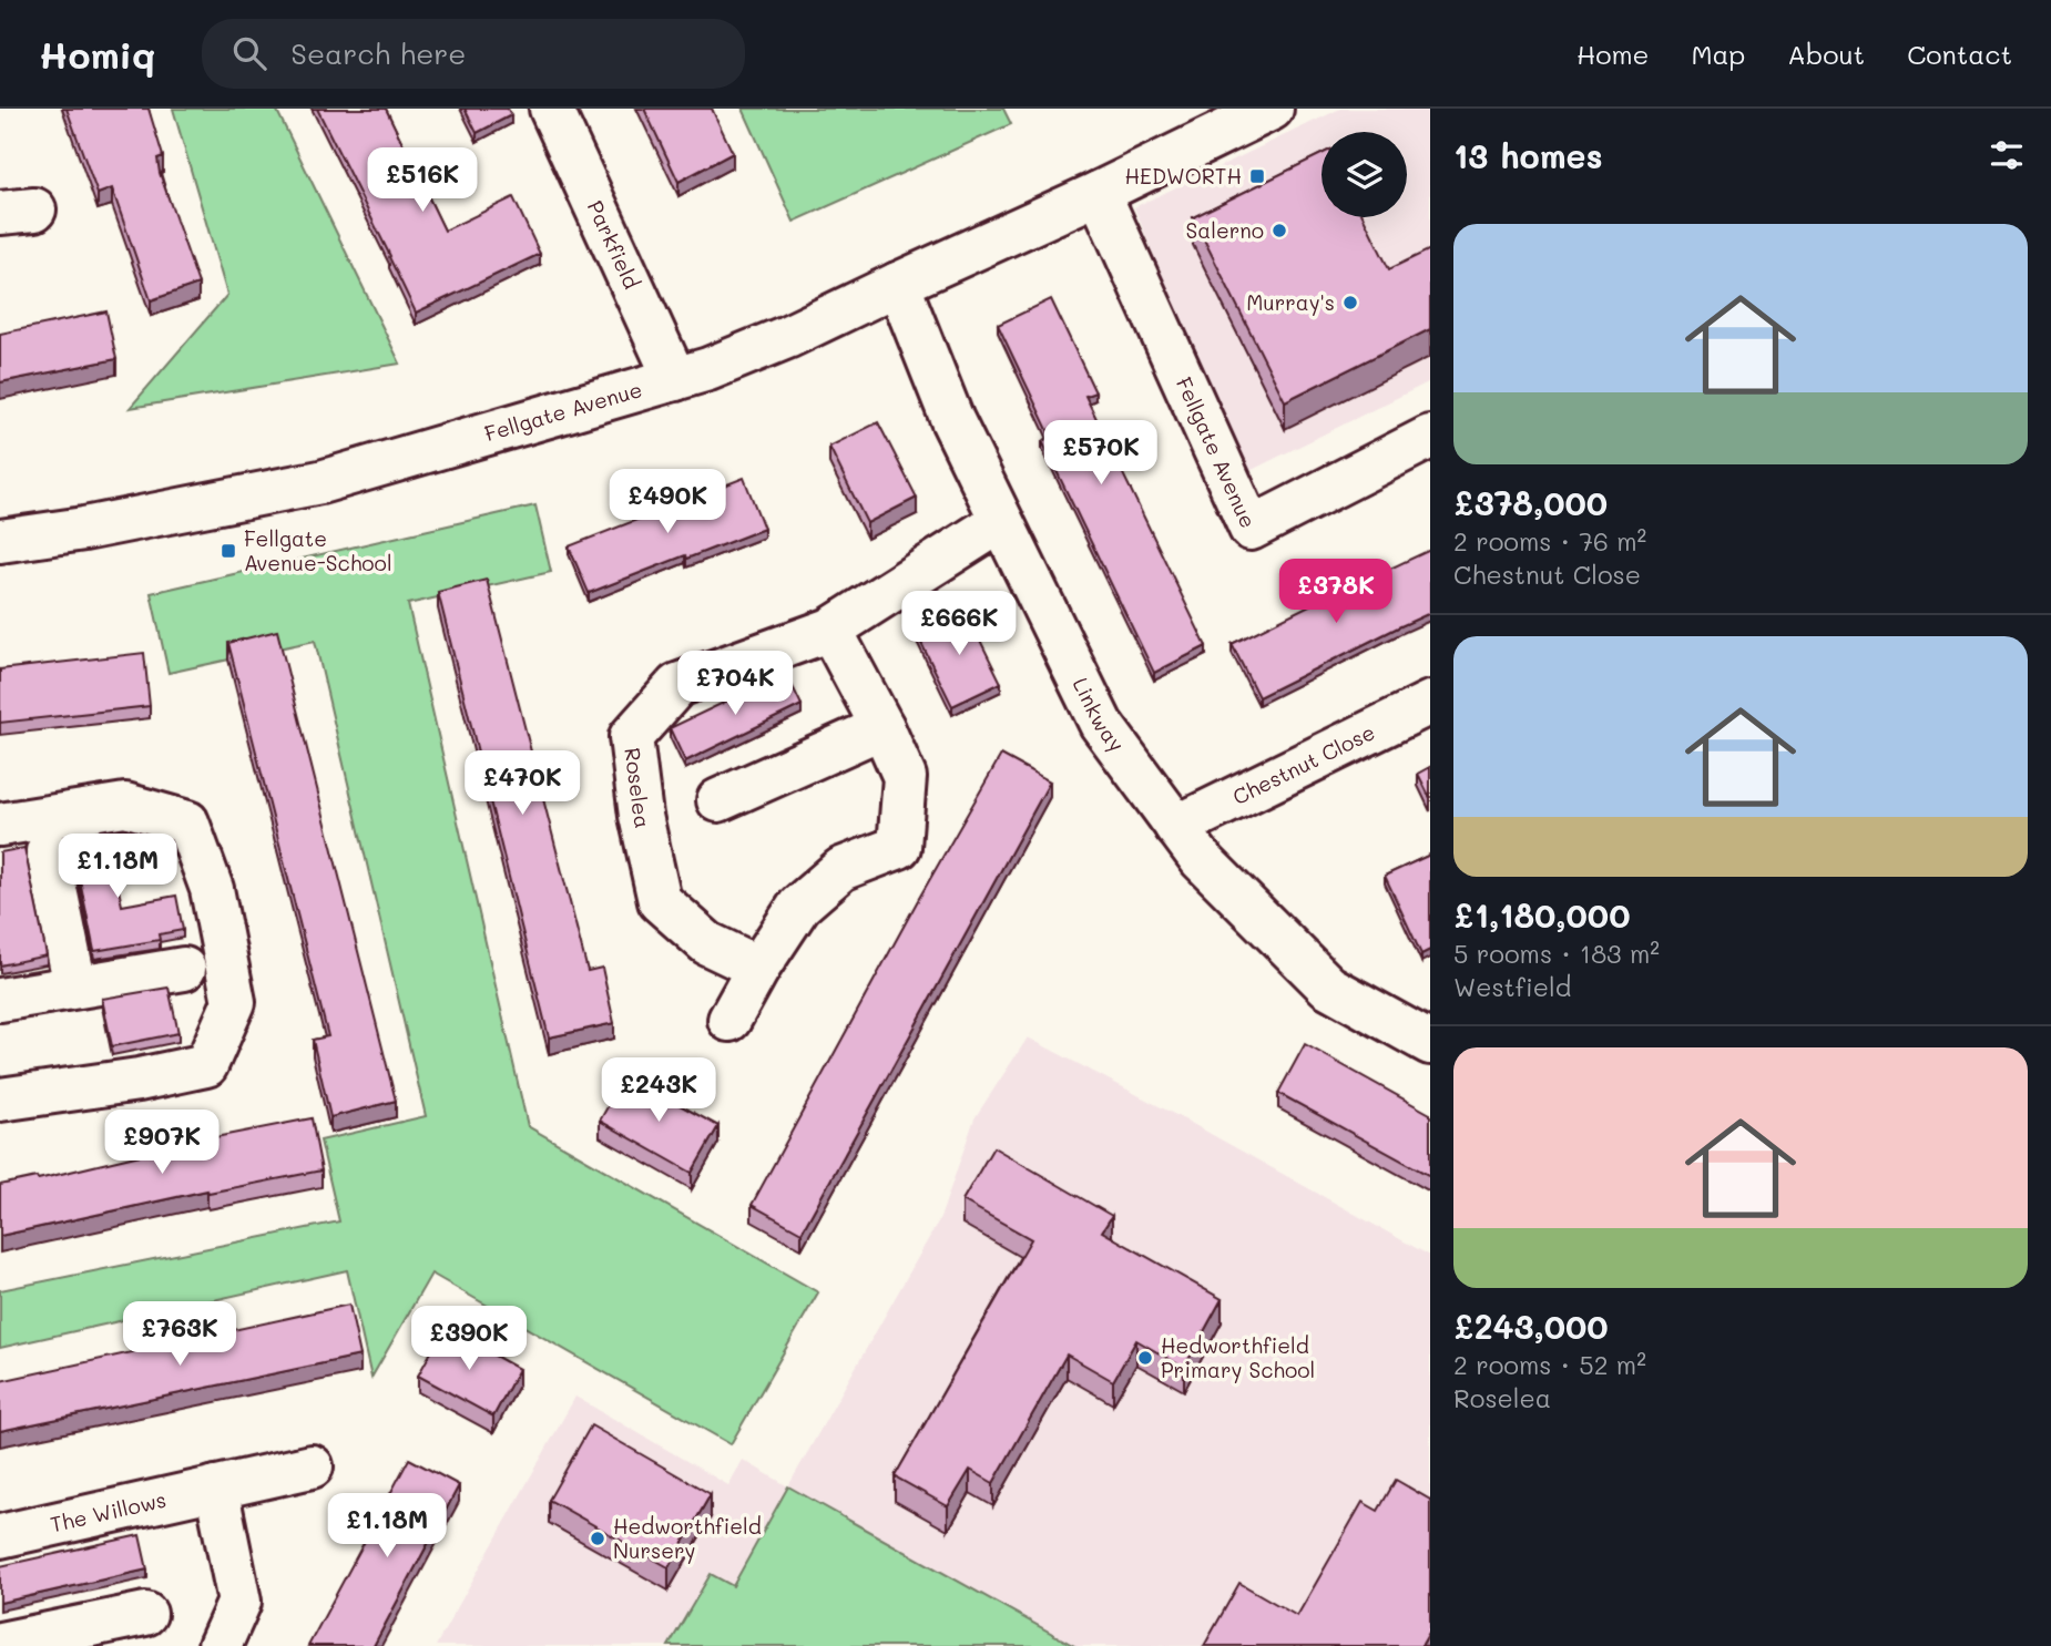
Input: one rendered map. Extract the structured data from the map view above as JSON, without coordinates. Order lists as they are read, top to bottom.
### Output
{
  "streets": {
    "street": [
      "Parkfield",
      "Fellgate Avenue",
      "Linkway",
      "Chestnut Close",
      "Roselea",
      "The Willows"
    ]
  },
  "crossings": [
    ["Parkfield", "Fellgate Avenue"],
    ["Fellgate Avenue", "Linkway"],
    ["Linkway", "Chestnut Close"],
    ["Linkway", "Roselea"]
  ],
  "places": {
    "transit": ["HEDWORTH", "Fellgate Avenue-School"],
    "other": [
      "Salerno",
      "Murray's",
      "Hedworthfield Primary School",
      "Hedworthfield Nursery"
    ]
  },
  "page": {
    "header": "Homiq",
    "search": "Search here",
    "nav": [
      "Home",
      "Map",
      "About",
      "Contact"
    ],
    "heading": "13 homes",
    "price": [
      "£516K",
      "£570K",
      "£490K",
      "£378K",
      "£666K",
      "£704K",
      "£470K",
      "£1.18M",
      "£243K",
      "£907K",
      "£763K",
      "£390K",
      "£1.18M"
    ],
    "list": [
      {
        "name": "£378,000",
        "note": "2 rooms · 76 m² · Chestnut Close"
      },
      {
        "name": "£1,180,000",
        "note": "5 rooms · 183 m² · Westfield"
      },
      {
        "name": "£243,000",
        "note": "2 rooms · 52 m² · Roselea"
      }
    ]
  }
}
